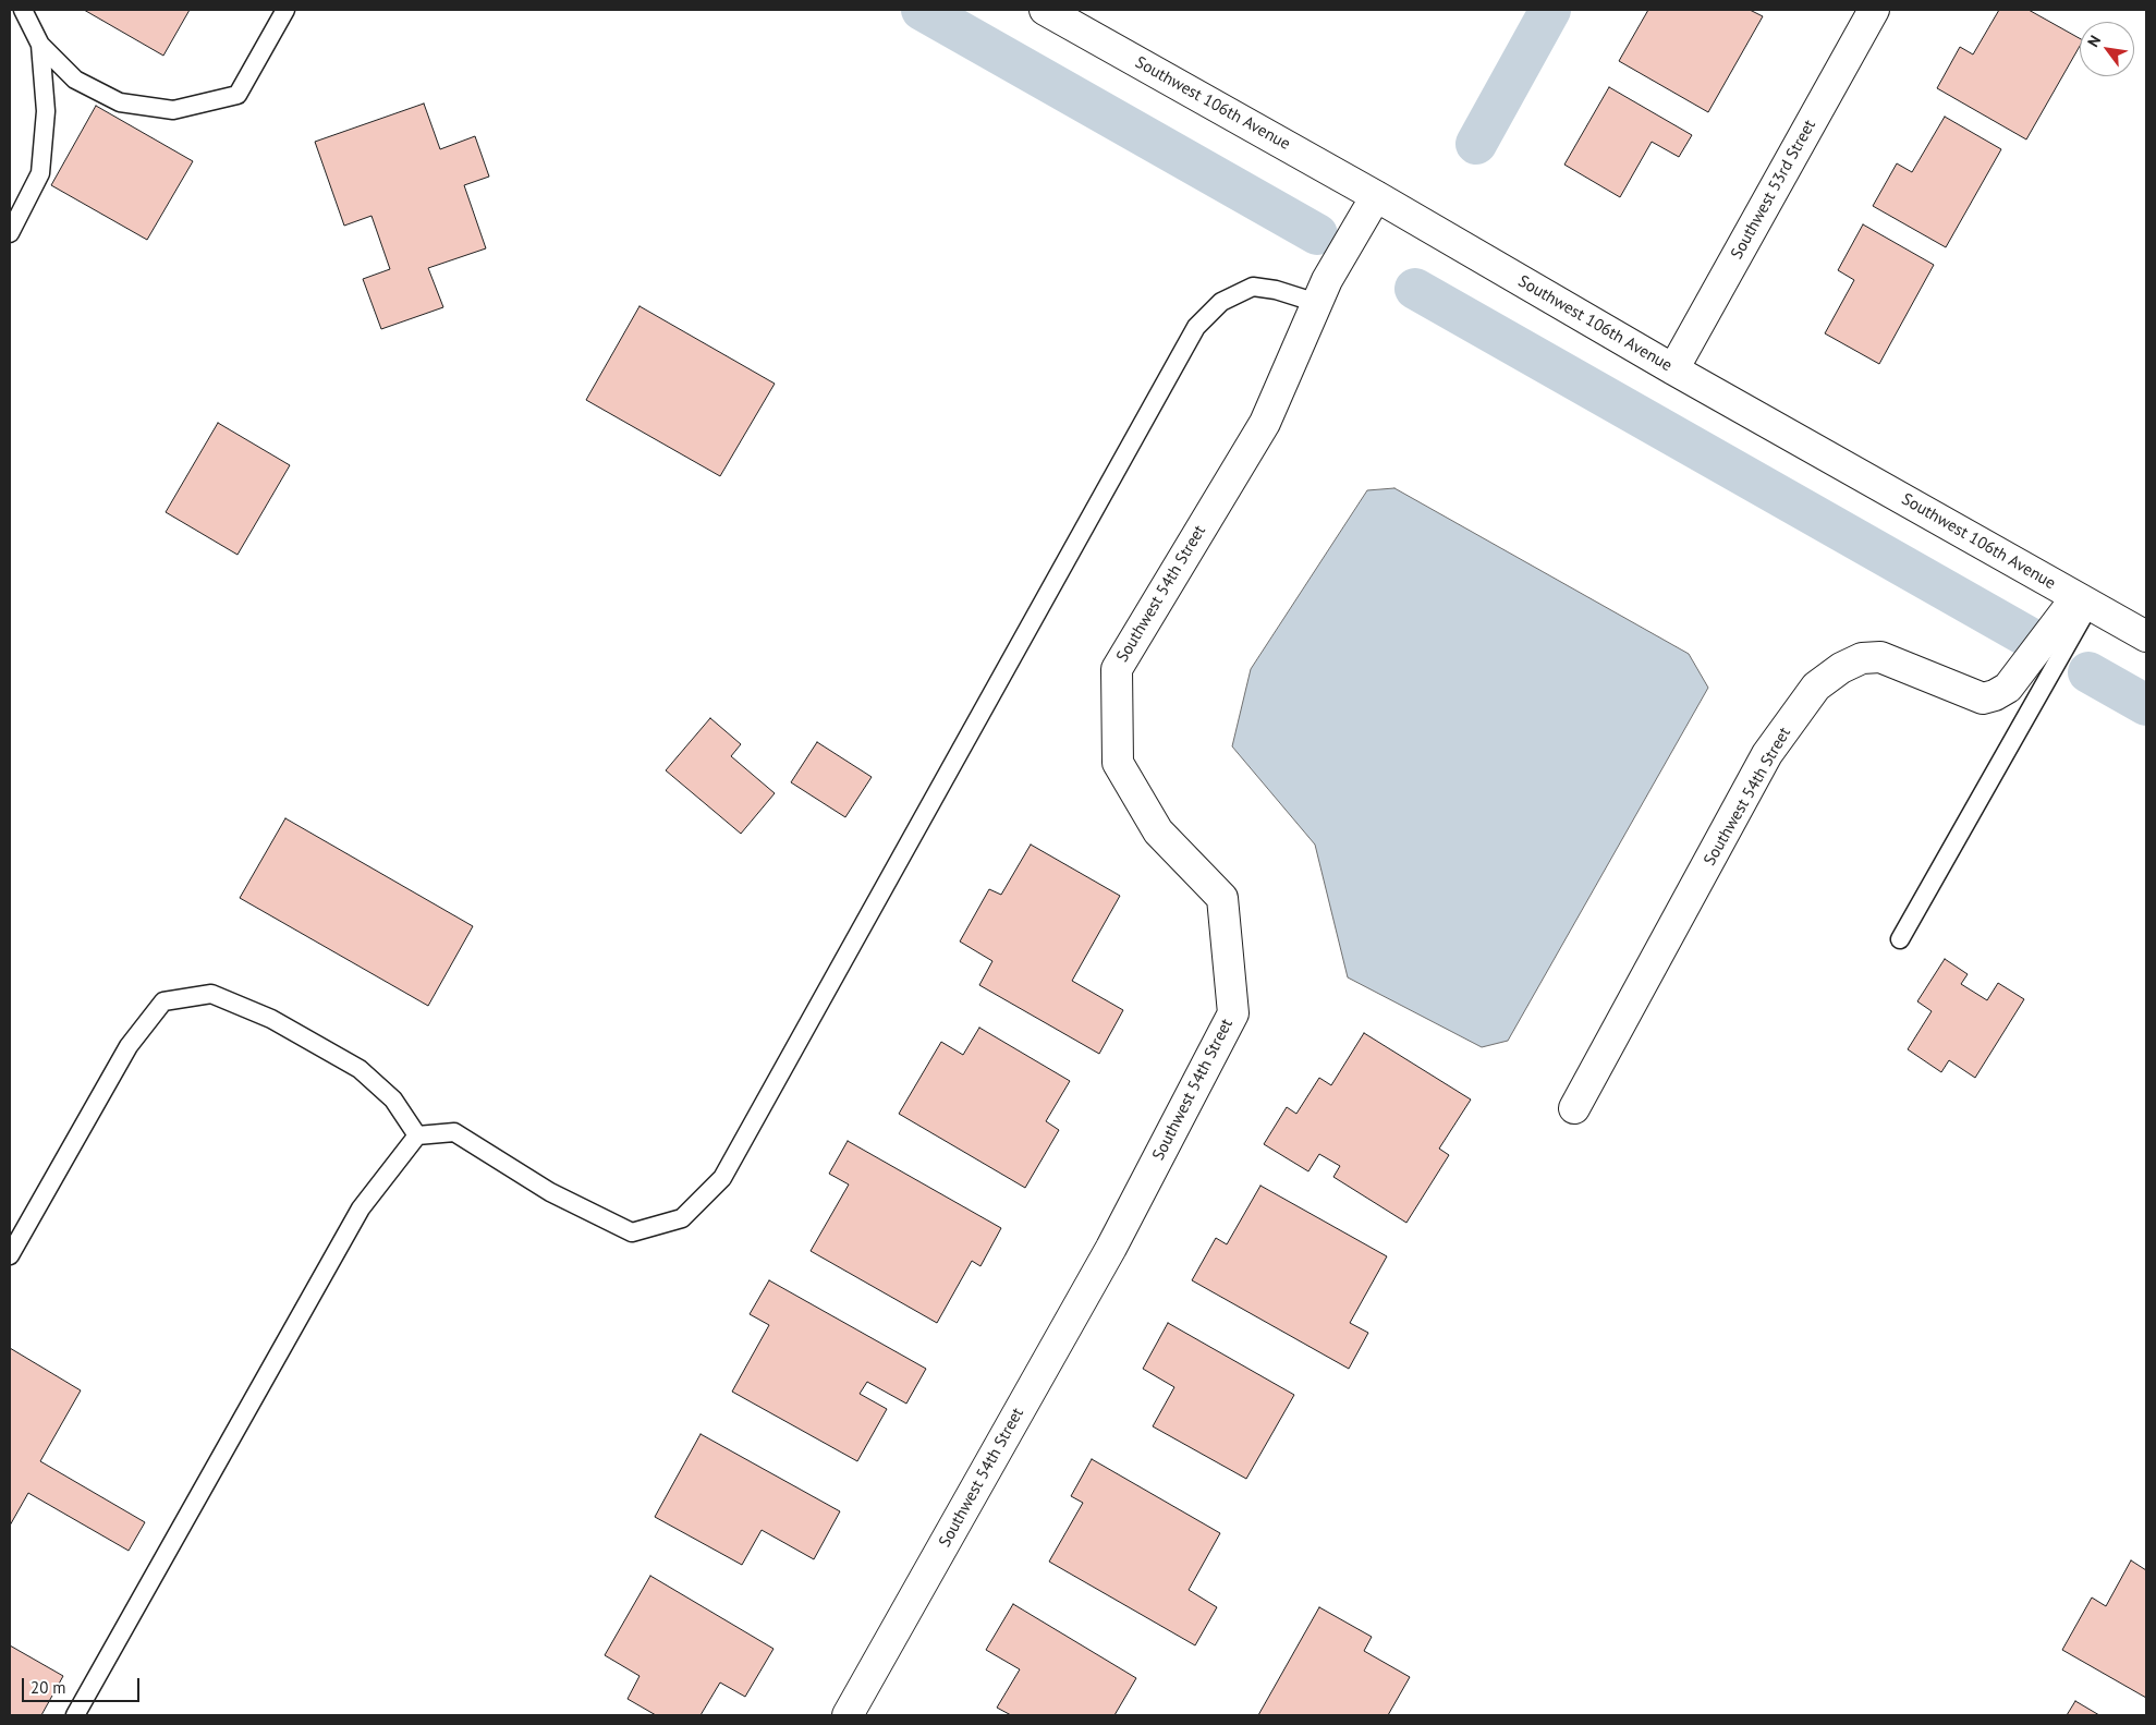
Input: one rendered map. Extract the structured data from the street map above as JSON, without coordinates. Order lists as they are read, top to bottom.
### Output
{
  "streets": {
    "street": ["Southwest 106th Avenue", "Southwest 53rd Street", "Southwest 54th Street"]
  },
  "crossings": [
    ["Southwest 106th Avenue", "Southwest 53rd Street"],
    ["Southwest 106th Avenue", "Southwest 54th Street"]
  ],
  "scale_bar": "20 m",
  "north": "top left"
}
